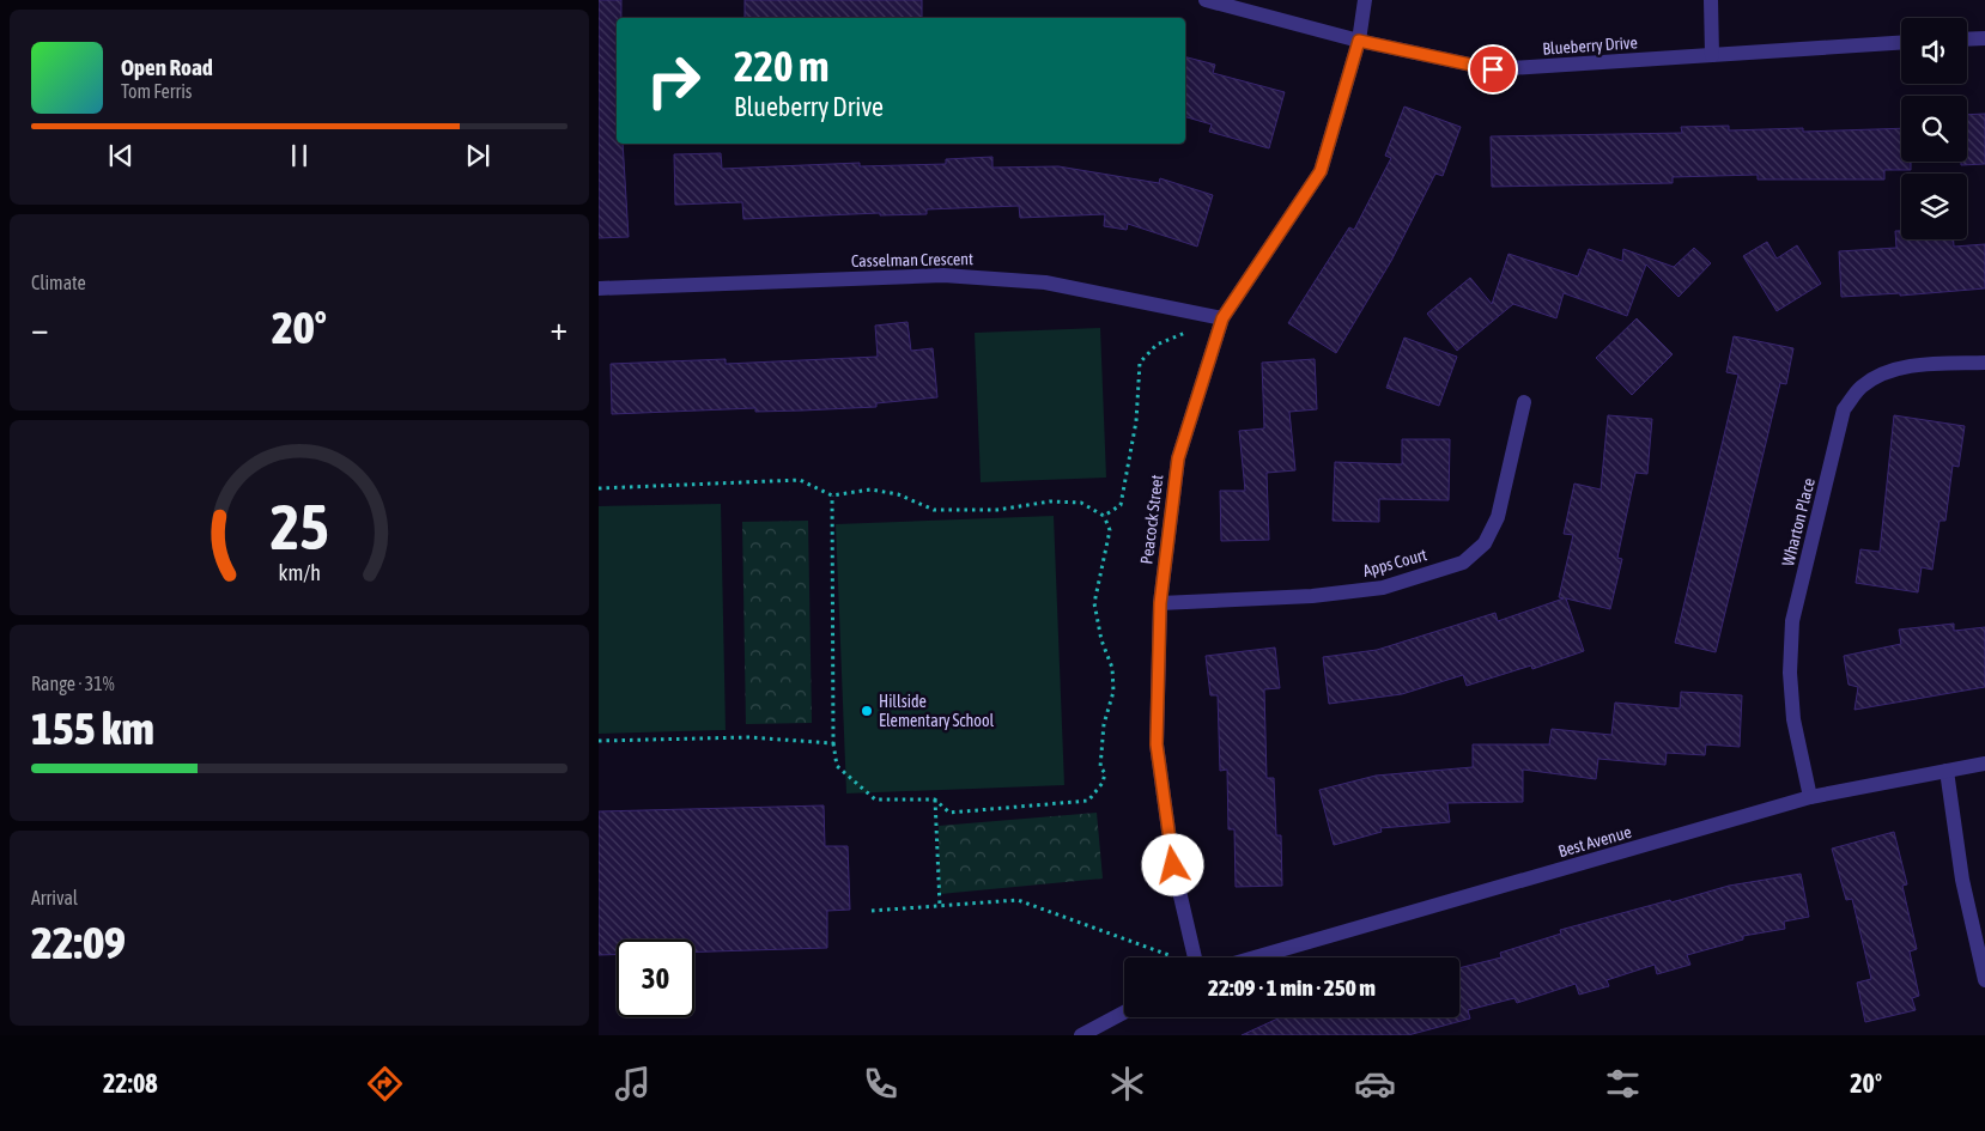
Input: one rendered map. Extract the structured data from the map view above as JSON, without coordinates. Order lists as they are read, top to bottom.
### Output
{
  "streets": {
    "street": [
      "Blueberry Drive",
      "Casselman Crescent",
      "Peacock Street",
      "Wharton Place",
      "Apps Court",
      "Best Avenue"
    ]
  },
  "crossings": [
    ["Blueberry Drive", "Peacock Street"],
    ["Casselman Crescent", "Peacock Street"],
    ["Peacock Street", "Apps Court"],
    ["Wharton Place", "Best Avenue"]
  ],
  "places": ["Hillside Elementary School"],
  "page": {
    "turn": ["220 m", "Blueberry Drive"],
    "song": ["Open Road", "Tom Ferris"],
    "tile": [
      "Climate",
      ["Range · 31%", "155 km"],
      ["Arrival", "22:09"]
    ],
    "heat": ["−", "20°", "+"],
    "limit": "30",
    "trip": "22:09 · 1 min · 250 m",
    "tabs": ["22:08", "20°"],
    "gauge": ["25", "km/h"]
  }
}
